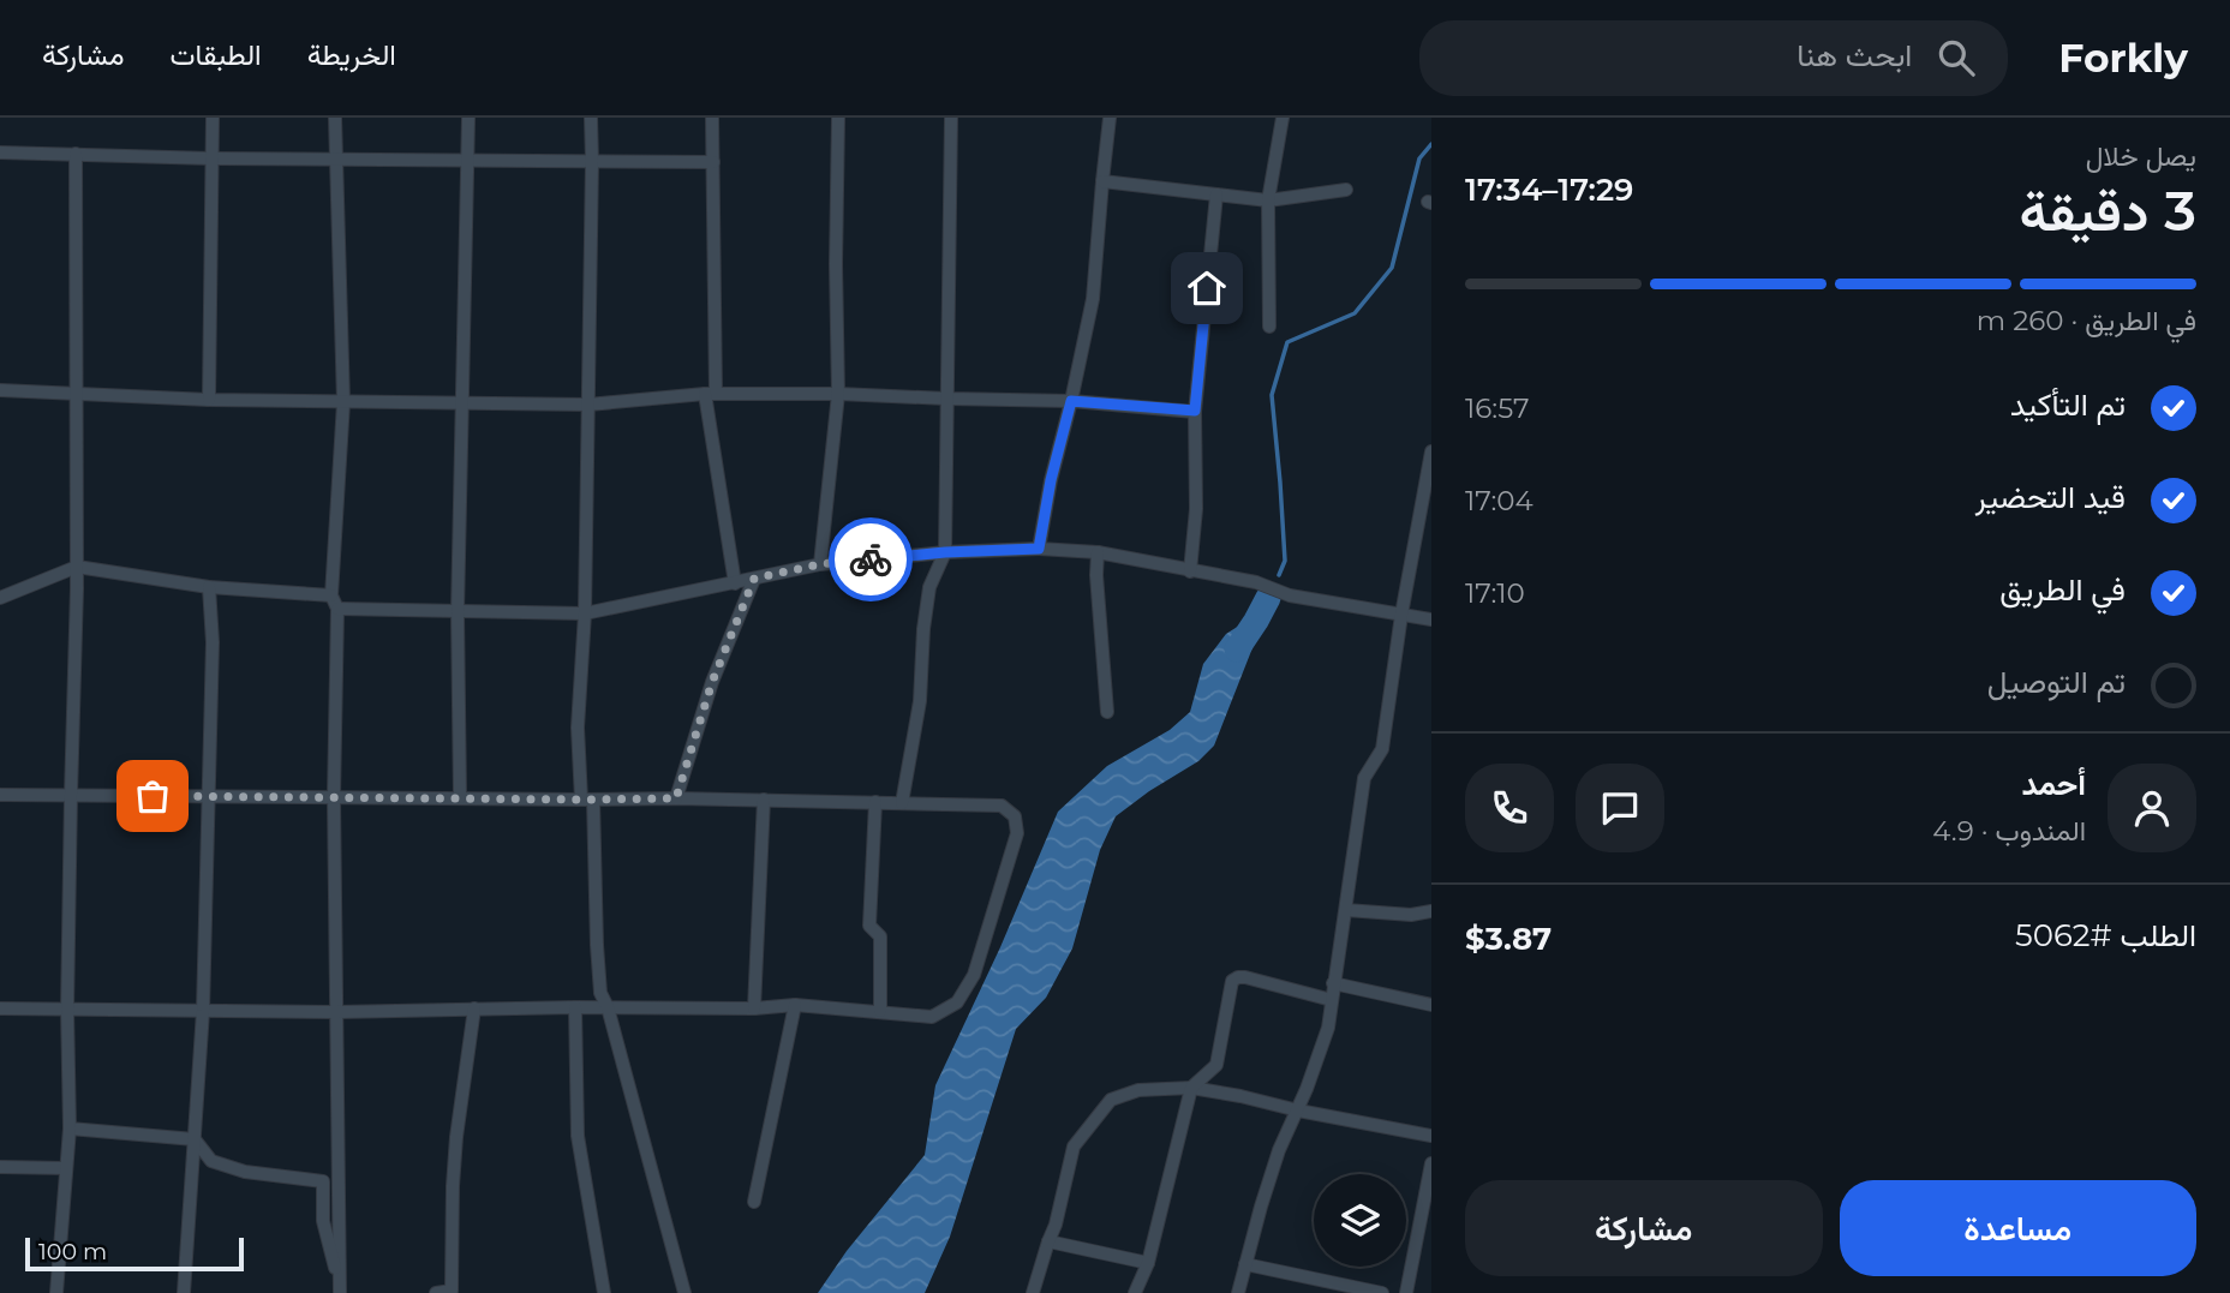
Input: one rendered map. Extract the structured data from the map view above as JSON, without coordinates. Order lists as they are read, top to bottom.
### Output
{
  "scale_bar": "100 m",
  "page": {
    "header": "Forkly",
    "search": "ابحث هنا",
    "nav": ["الخريطة", "الطبقات", "مشاركة"],
    "heading": ["3 دقيقة", "يصل خلال", "17:29–17:34"],
    "panel": [
      "أحمد",
      "المندوب · 4.9",
      "الطلب #5062",
      "$3.87"
    ],
    "bar": "في الطريق · 260 m",
    "list": [
      ["تم التأكيد", "16:57"],
      ["قيد التحضير", "17:04"],
      ["في الطريق", "17:10"],
      "تم التوصيل"
    ],
    "buttons": ["مساعدة", "مشاركة"],
    "scale": "100 m"
  }
}
